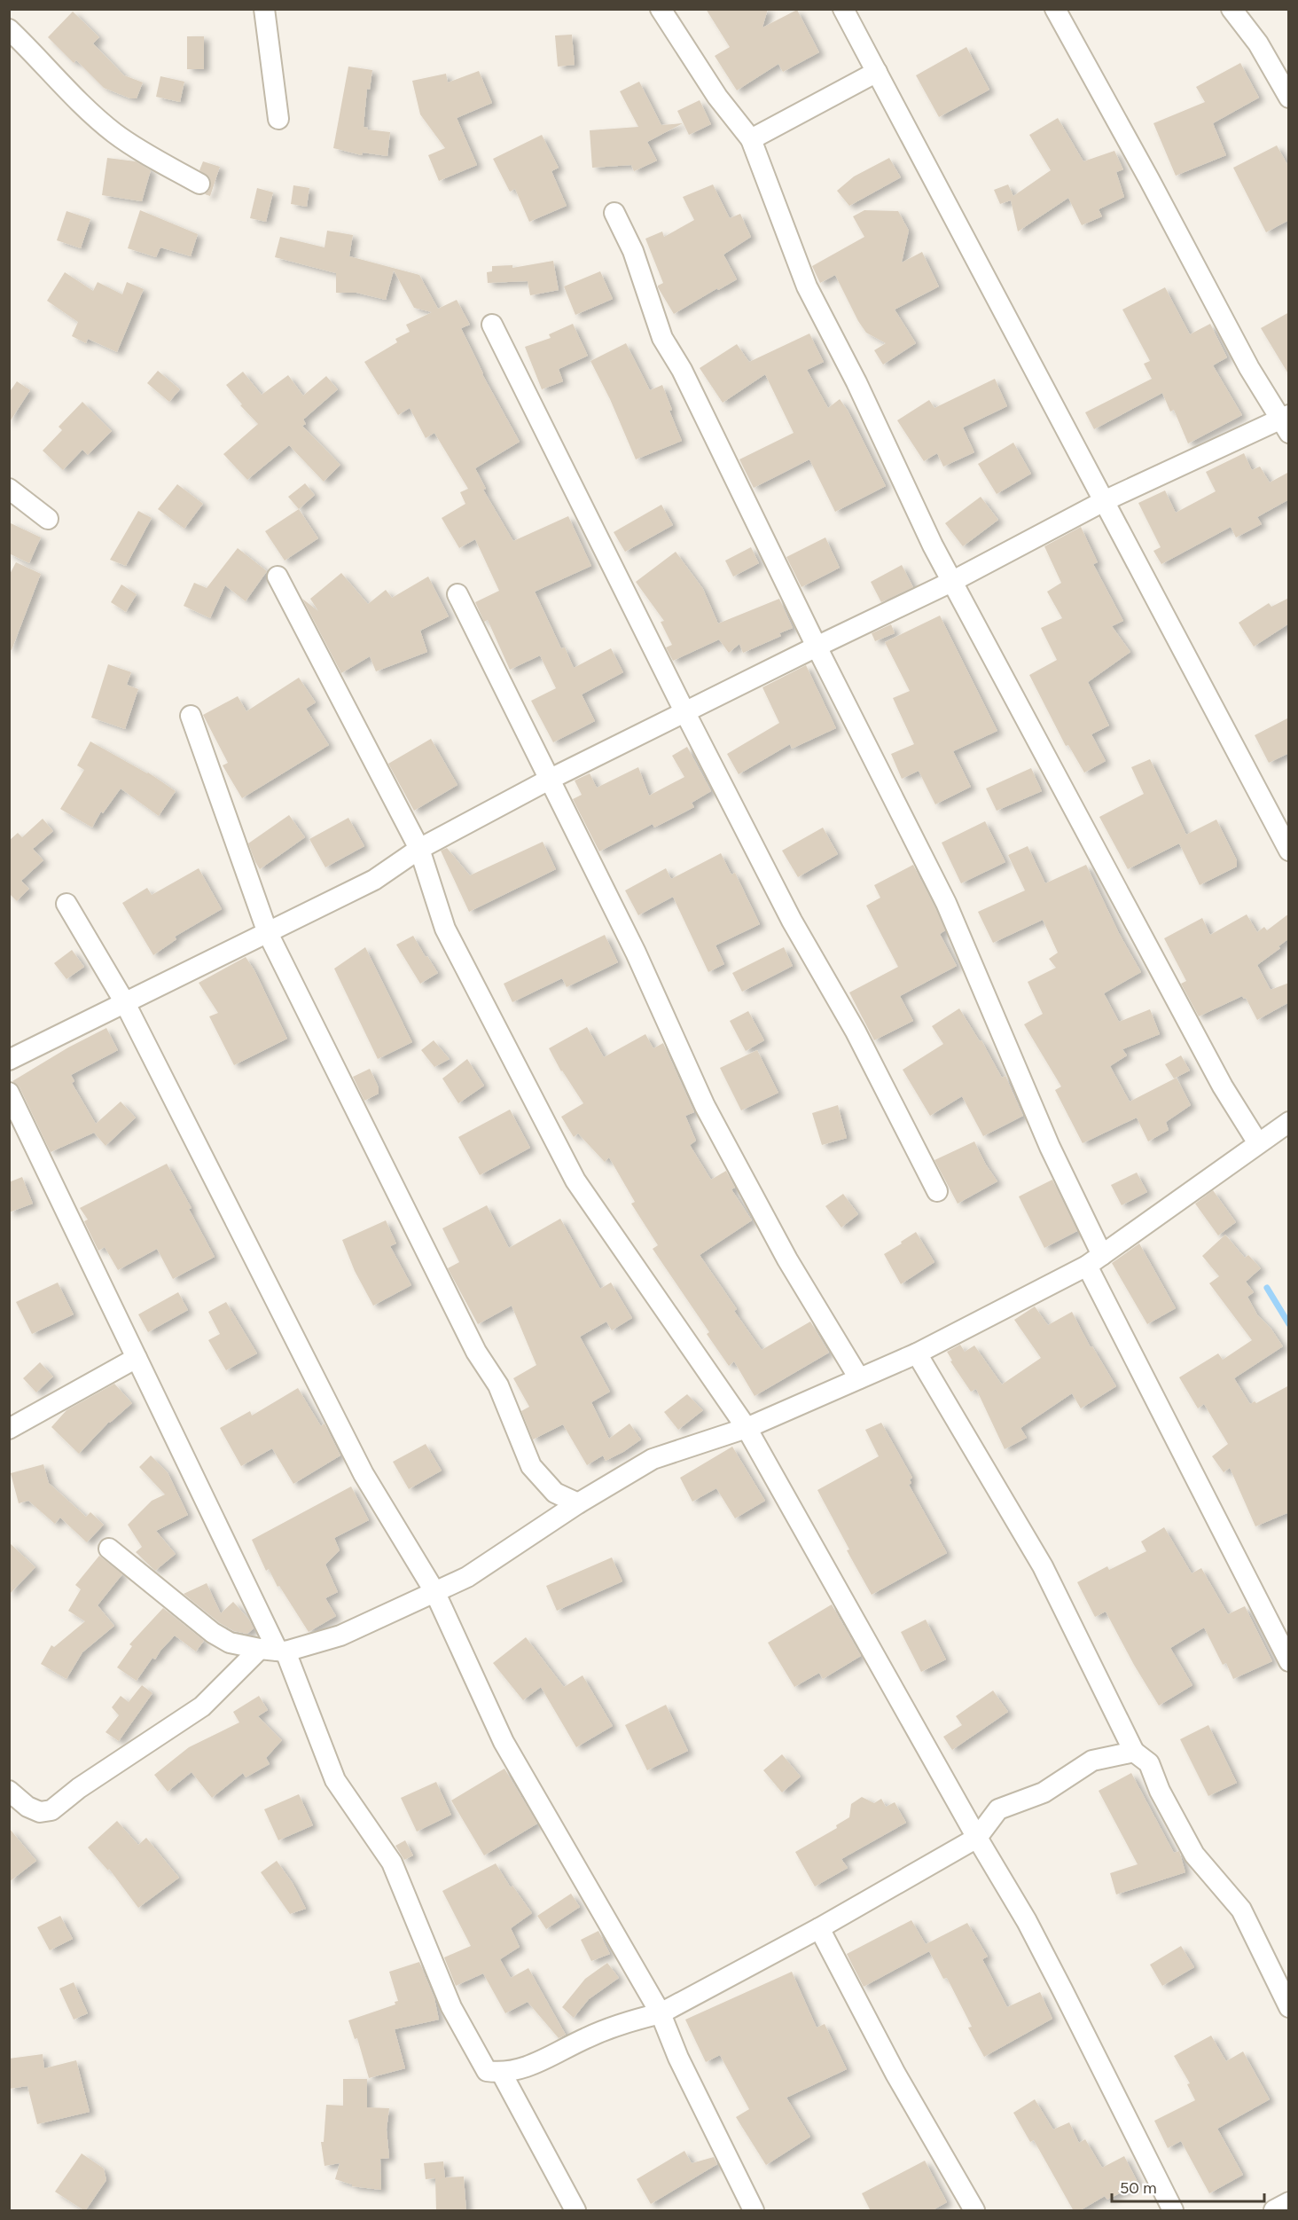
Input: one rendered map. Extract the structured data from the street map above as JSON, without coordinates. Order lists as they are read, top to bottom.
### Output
{
  "scale_bar": "50 m"
}
